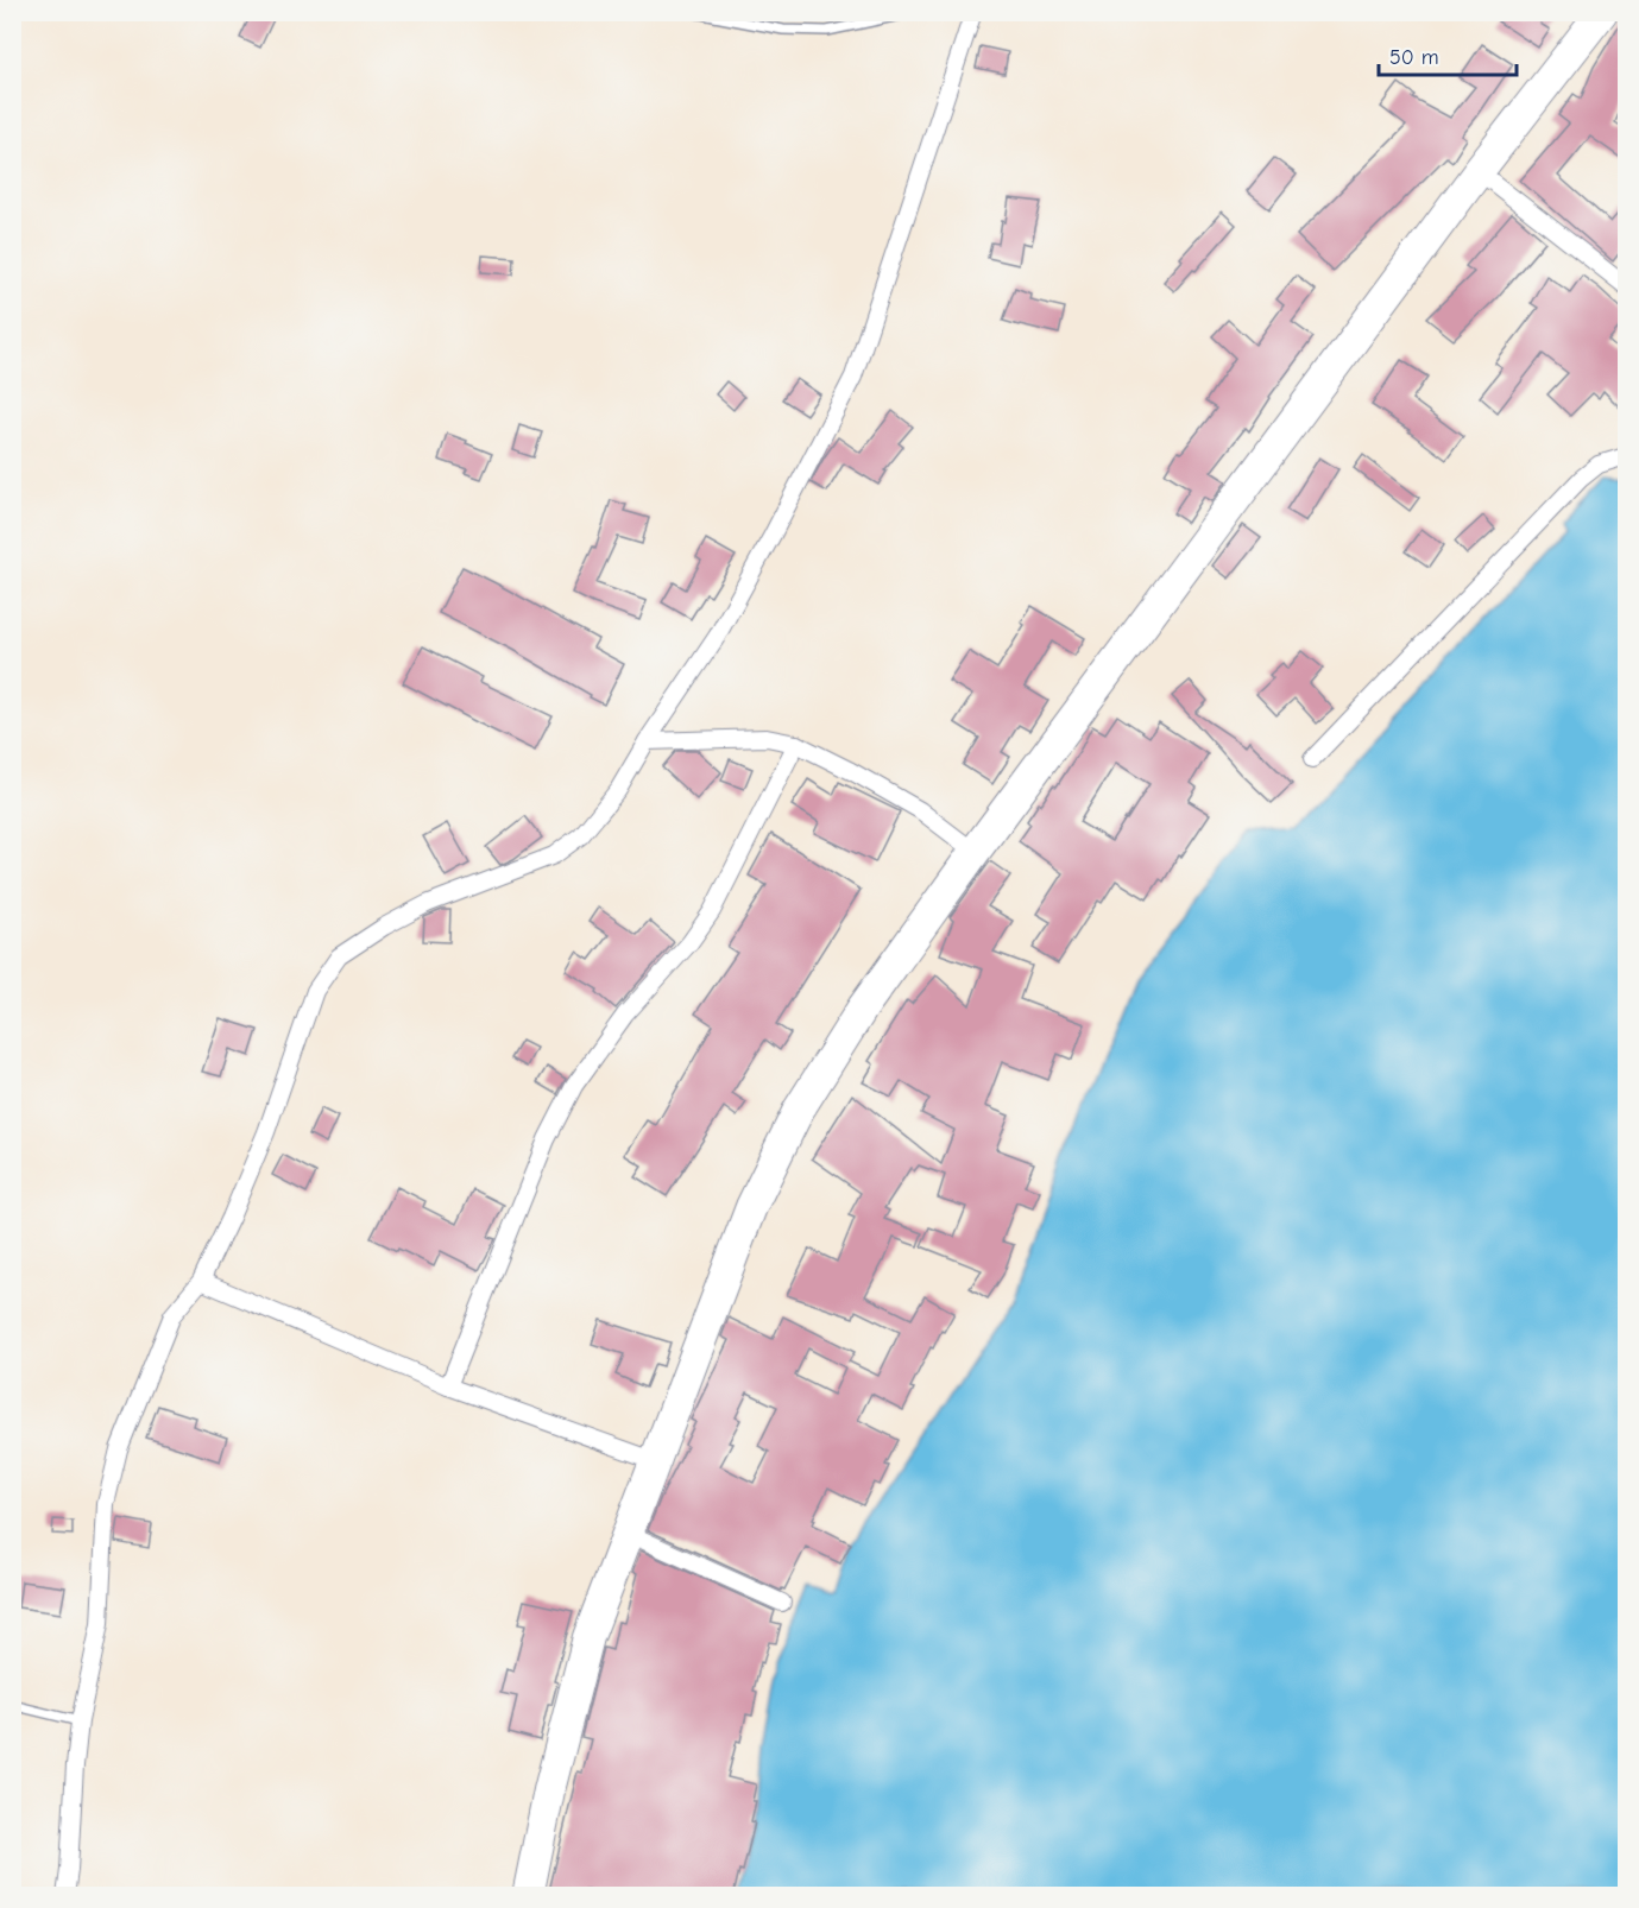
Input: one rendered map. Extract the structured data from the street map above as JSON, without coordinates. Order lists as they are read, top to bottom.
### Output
{
  "scale_bar": "50 m"
}
